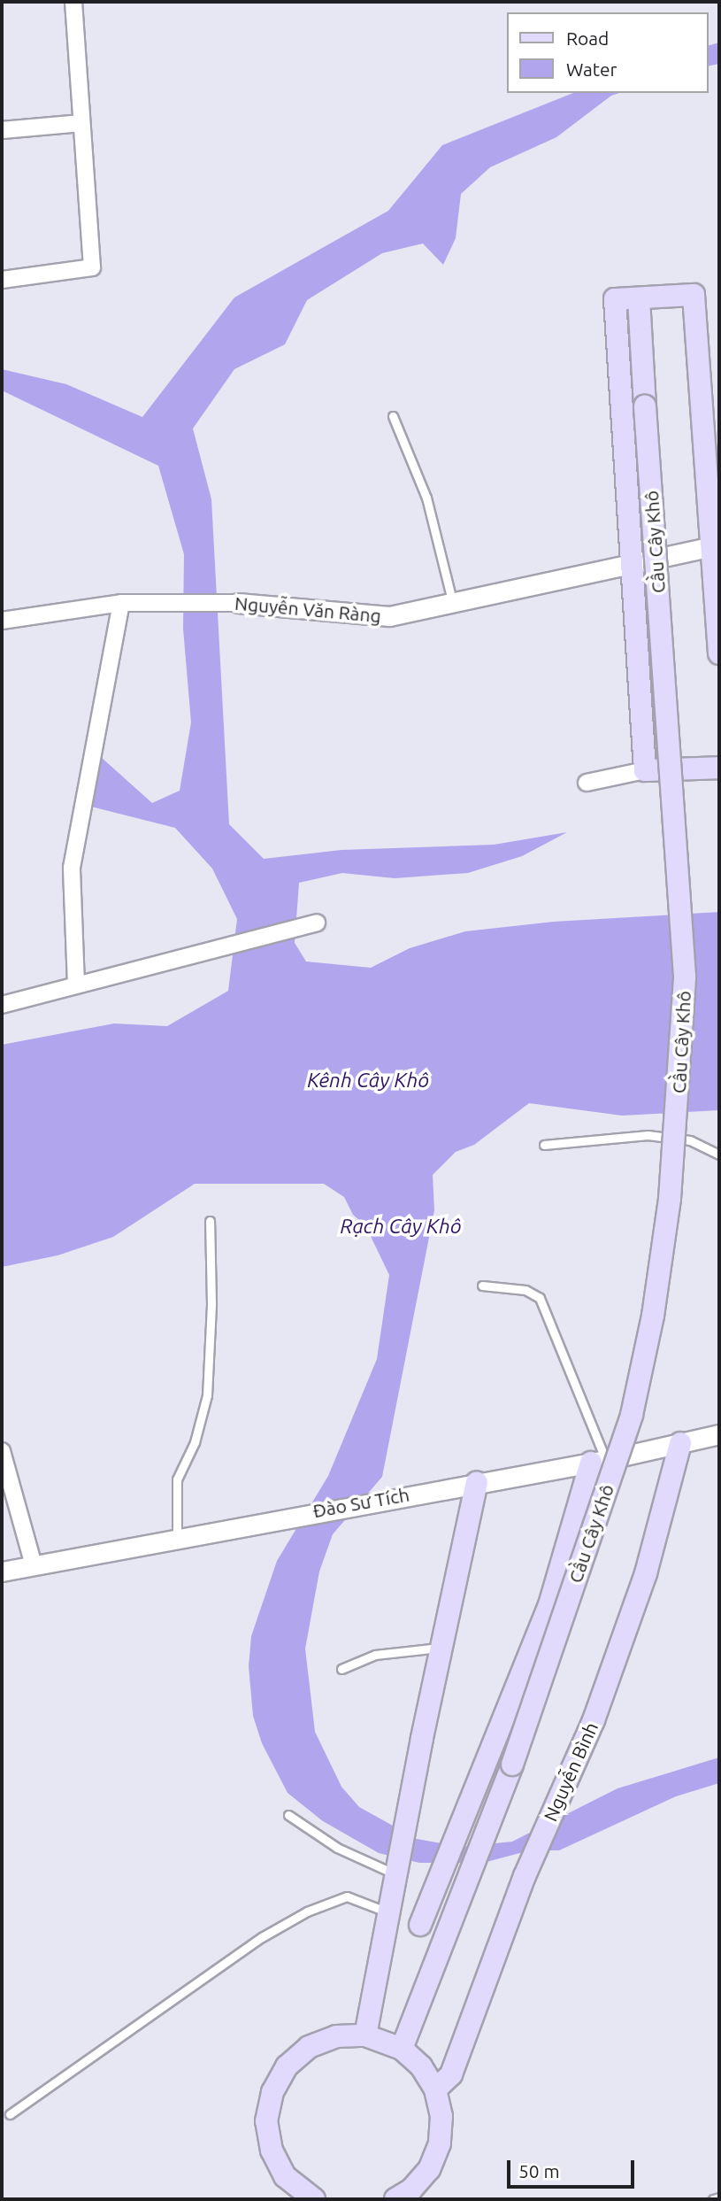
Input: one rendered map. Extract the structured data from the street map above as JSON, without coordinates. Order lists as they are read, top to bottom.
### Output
{
  "streets": {
    "main road": ["Cầu Cây Khô", "Nguyễn Bình"],
    "street": ["Nguyễn Văn Ràng", "Đào Sư Tích"]
  },
  "crossings": [
    ["Đào Sư Tích", "Nguyễn Bình"]
  ],
  "water": ["Kênh Cây Khô", "Rạch Cây Khô"],
  "legend": ["Road", "Water"],
  "scale_bar": "50 m"
}
